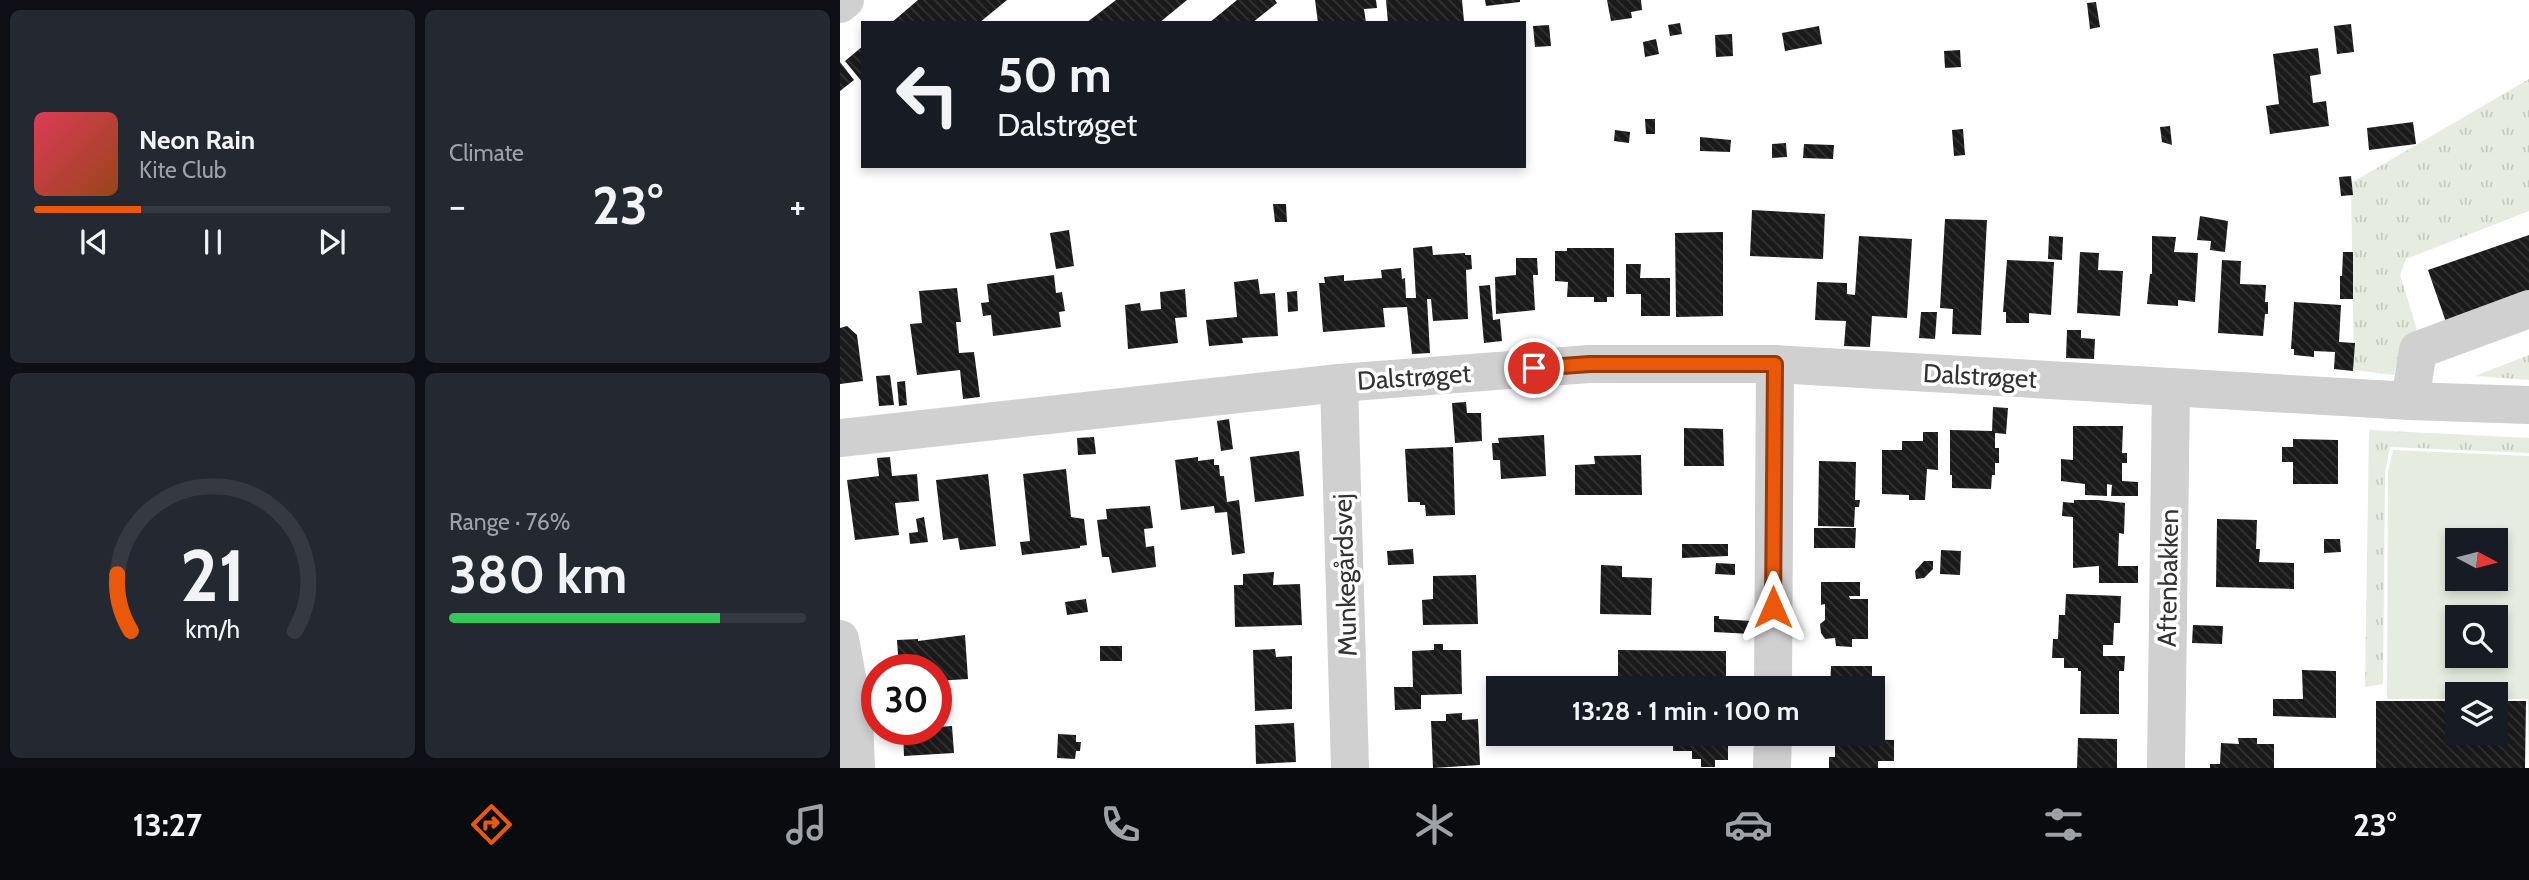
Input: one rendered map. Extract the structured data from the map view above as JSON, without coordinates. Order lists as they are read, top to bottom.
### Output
{
  "streets": {
    "street": ["Dalstrøget", "Munkegårdsvej", "Aftenbakken"]
  },
  "crossings": [
    ["Dalstrøget", "Munkegårdsvej"],
    ["Dalstrøget", "Aftenbakken"]
  ],
  "north": "right",
  "page": {
    "tile": [
      "Climate",
      ["Range · 76%", "380 km"]
    ],
    "turn": ["50 m", "Dalstrøget"],
    "song": ["Neon Rain", "Kite Club"],
    "heat": ["−", "23°", "+"],
    "limit": "30",
    "trip": "13:28 · 1 min · 100 m",
    "tabs": ["13:27", "23°"],
    "gauge": ["21", "km/h"]
  }
}
